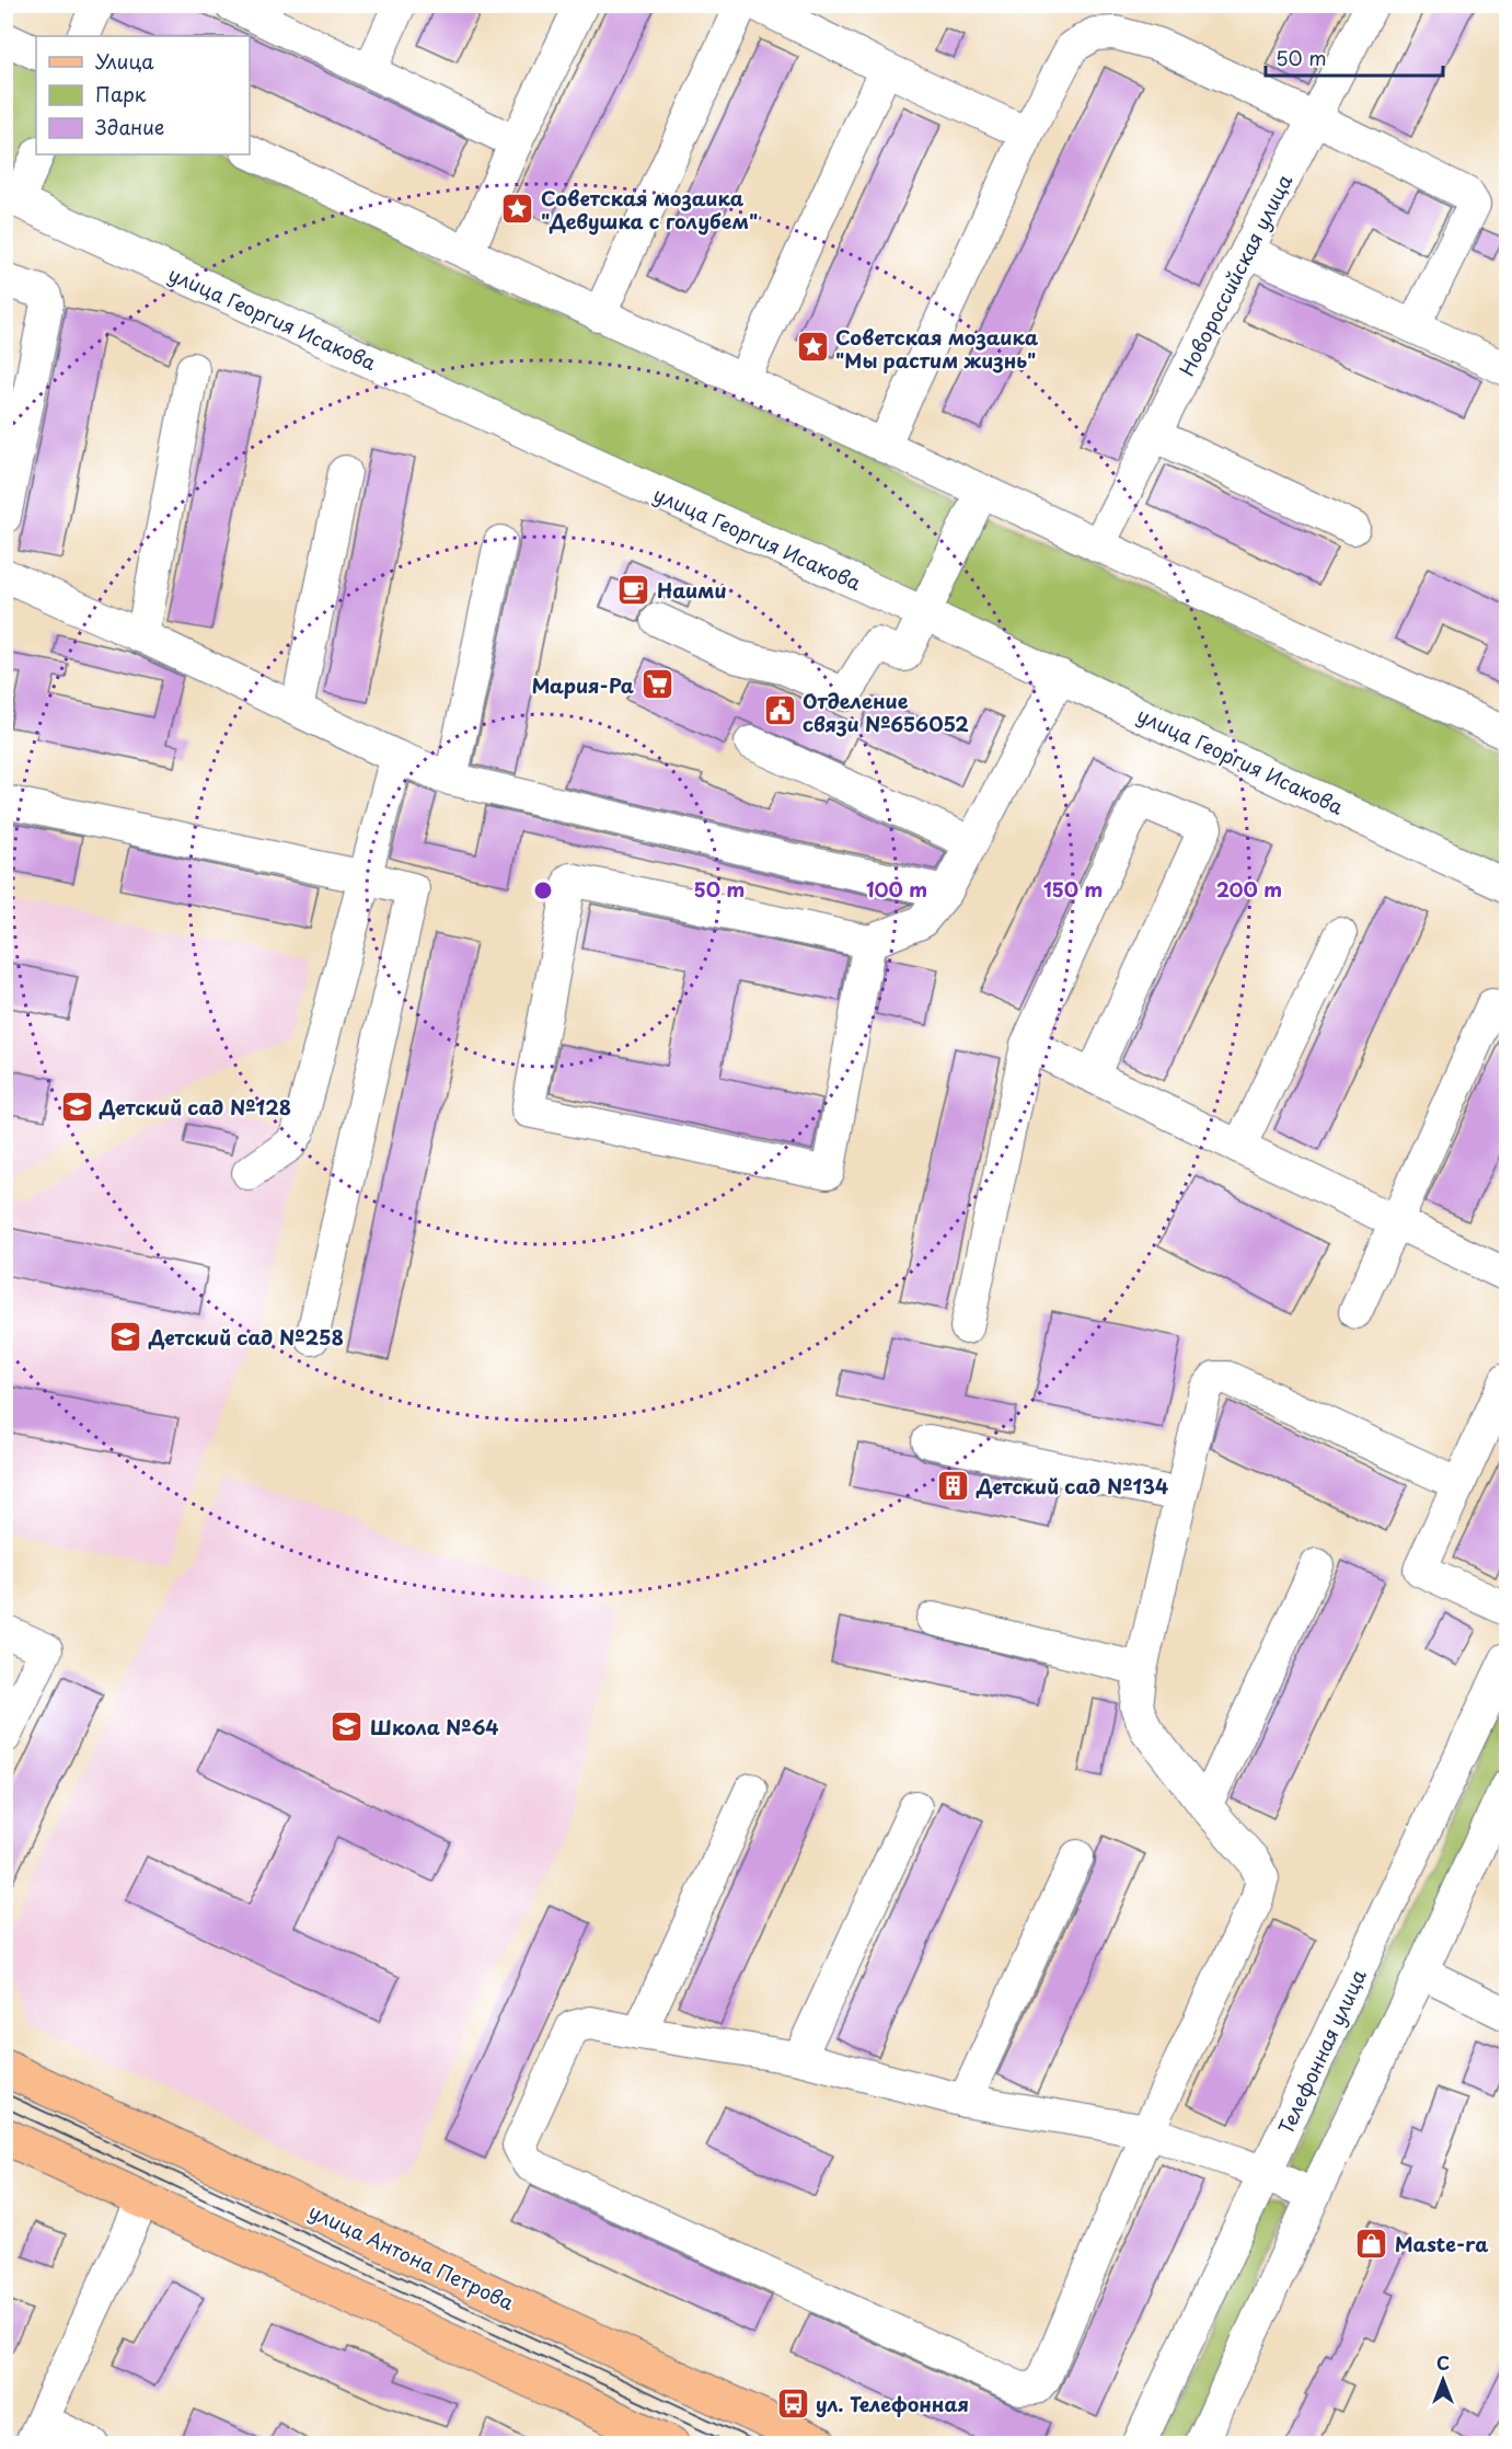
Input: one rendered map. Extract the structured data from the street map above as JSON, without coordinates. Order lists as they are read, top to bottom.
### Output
{
  "streets": {
    "main road": ["улица Антона Петрова"],
    "street": ["Новороссийская улица", "улица Георгия Исакова", "Телефонная улица"]
  },
  "places": {
    "place": ["Советская мозаика \"Девушка с голубем\"", "Советская мозаика \"Мы растим жизнь\""],
    "cafe": ["Наими"],
    "supermarket": ["Мария-Ра"],
    "public building": ["Отделение связи №656052"],
    "school or university": ["Детский сад №128", "Детский сад №258", "Школа №64"],
    "building": ["Детский сад №134"],
    "shop": ["Maste-ra"],
    "bus stop": ["ул. Телефонная"]
  },
  "legend": ["Улица", "Парк", "Здание"],
  "scale_bar": "50 m",
  "north": "top",
  "rings": [
    "50 m",
    "100 m",
    "150 m",
    "200 m"
  ]
}
